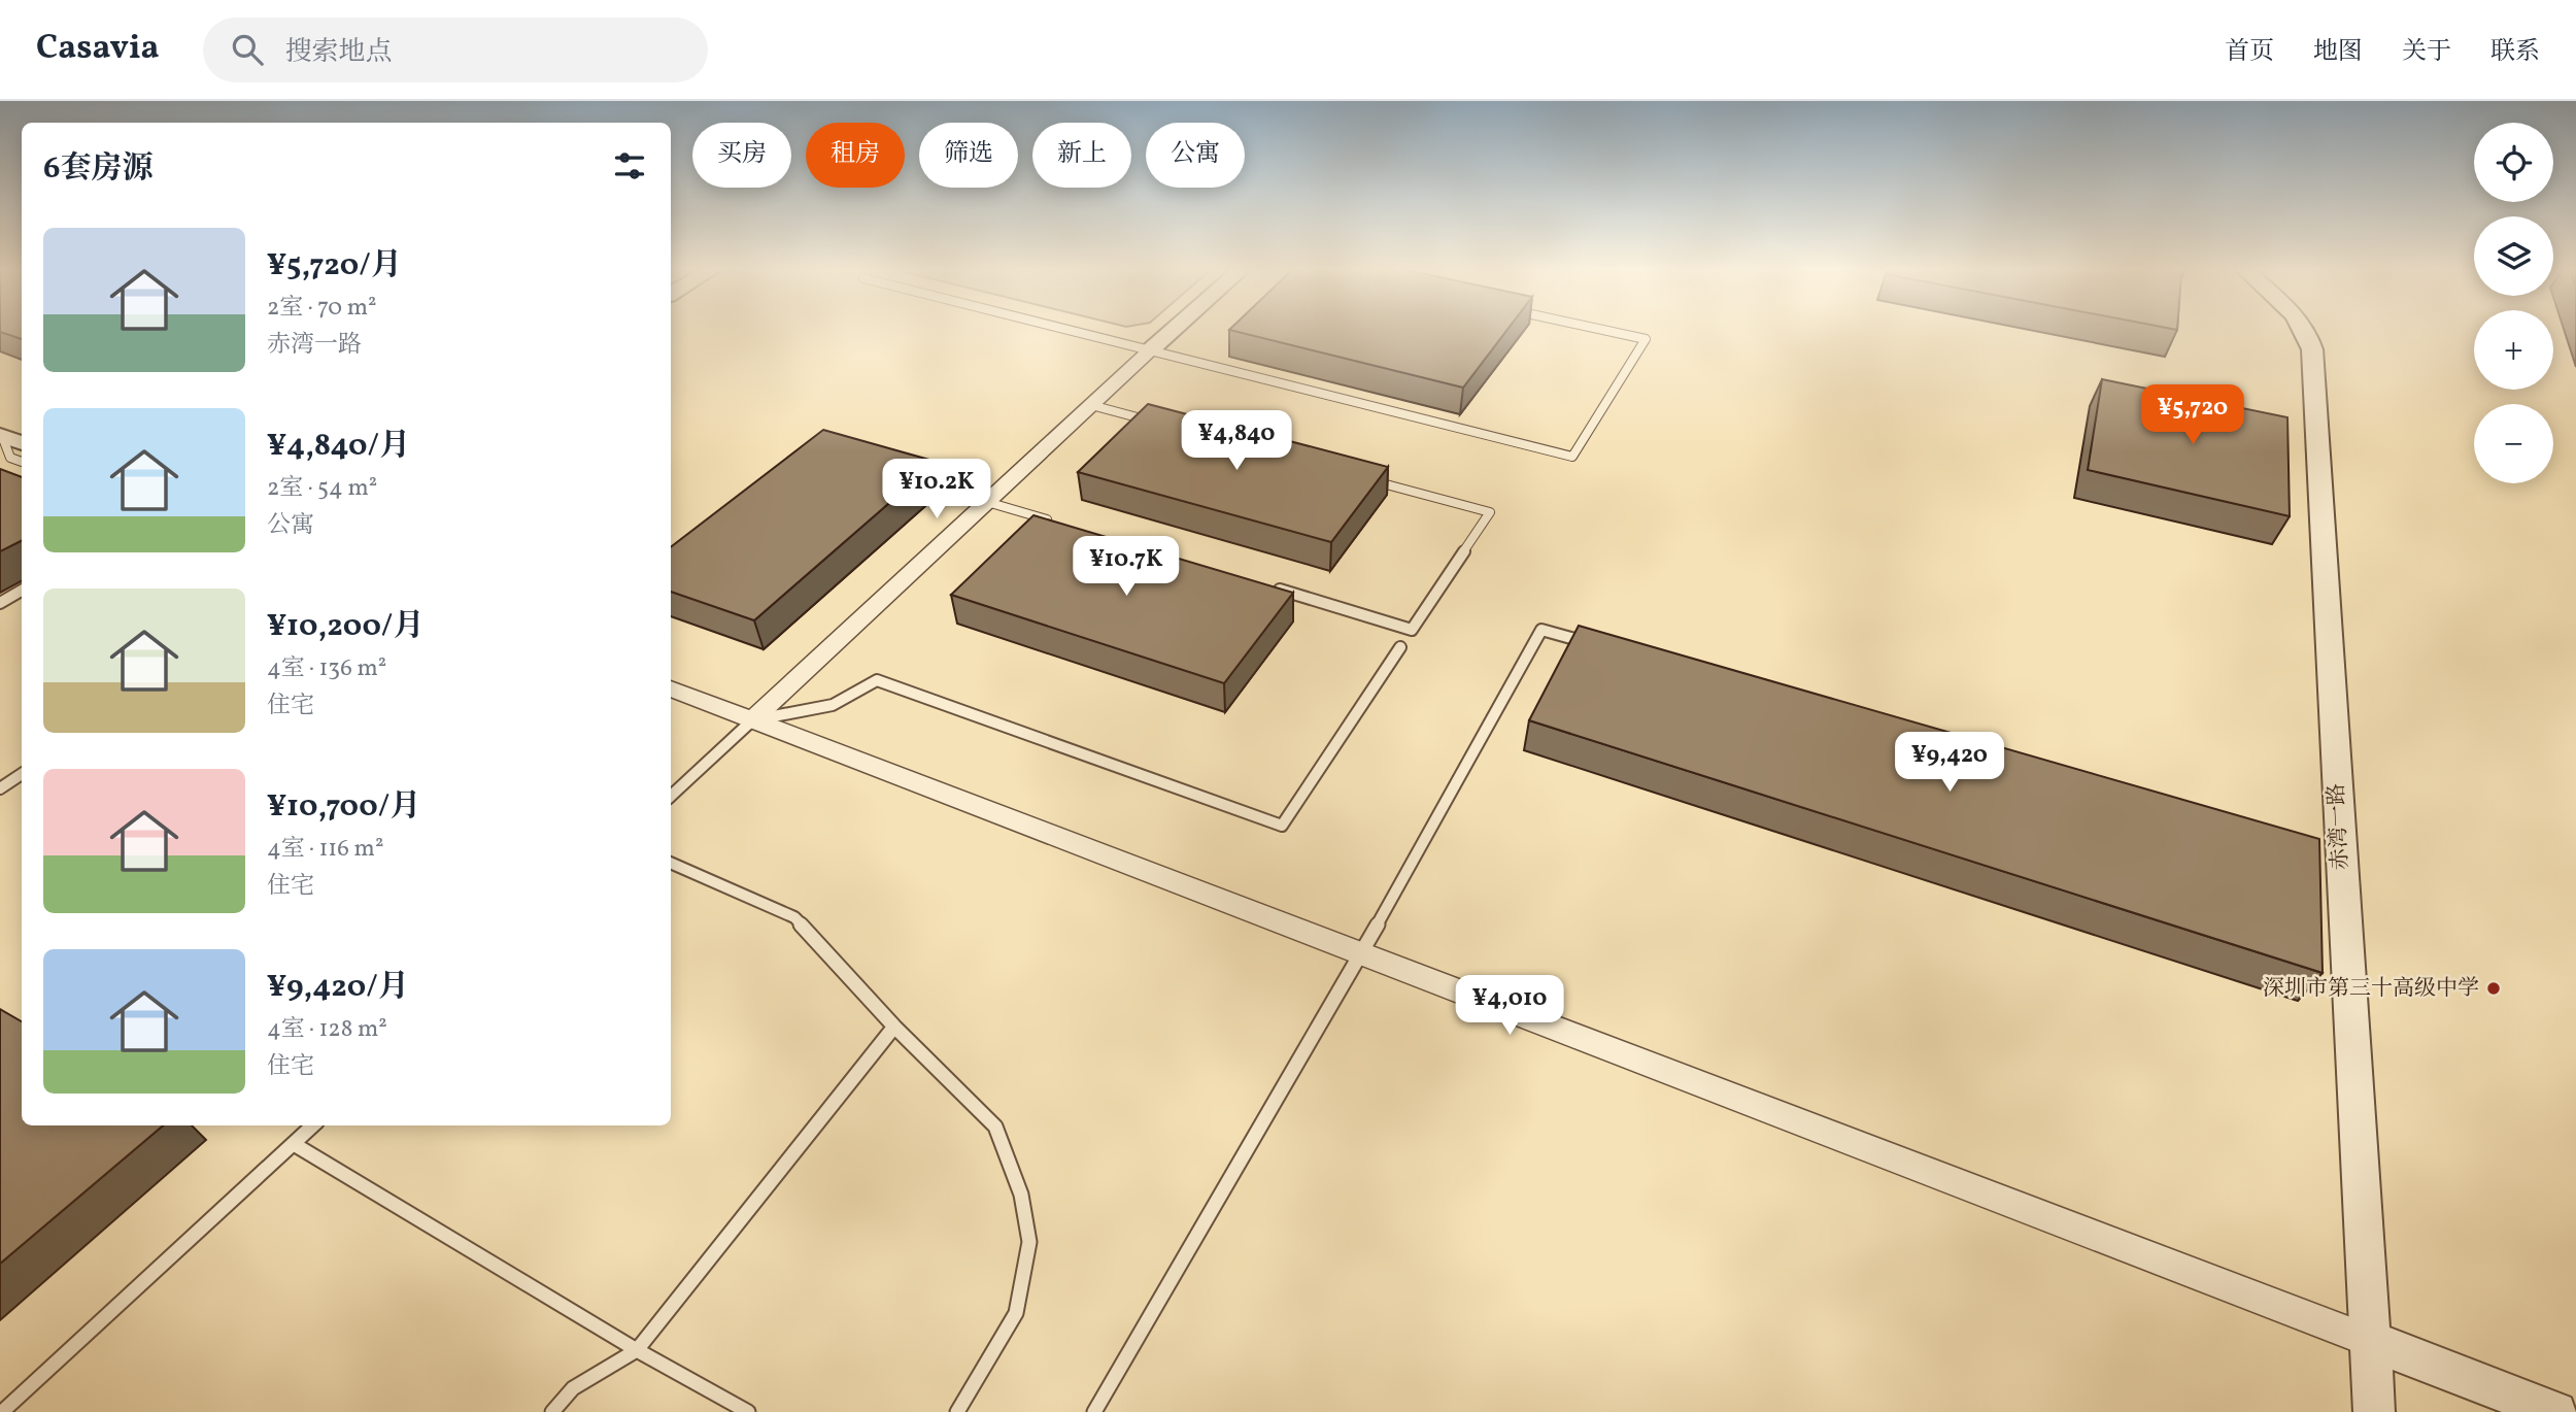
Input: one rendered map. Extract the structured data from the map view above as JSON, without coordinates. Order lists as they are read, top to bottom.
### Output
{
  "streets": {
    "street": ["赤湾一路"]
  },
  "places": ["深圳市第三十高级中学"],
  "page": {
    "header": "Casavia",
    "search": "搜索地点",
    "nav": [
      "首页",
      "地图",
      "关于",
      "联系"
    ],
    "map_buttons": ["+", "−"],
    "chip": [
      "买房",
      "租房",
      "筛选",
      "新上",
      "公寓"
    ],
    "heading": "6套房源",
    "list": [
      {
        "name": "¥5,720/月",
        "note": "2室 · 70 m² · 赤湾一路"
      },
      {
        "name": "¥4,840/月",
        "note": "2室 · 54 m² · 公寓"
      },
      {
        "name": "¥10,200/月",
        "note": "4室 · 136 m² · 住宅"
      },
      {
        "name": "¥10,700/月",
        "note": "4室 · 116 m² · 住宅"
      },
      {
        "name": "¥9,420/月",
        "note": "4室 · 128 m² · 住宅"
      }
    ],
    "price": [
      "¥5,720",
      "¥4,840",
      "¥10.2K",
      "¥10.7K",
      "¥9,420",
      "¥4,010"
    ]
  }
}
